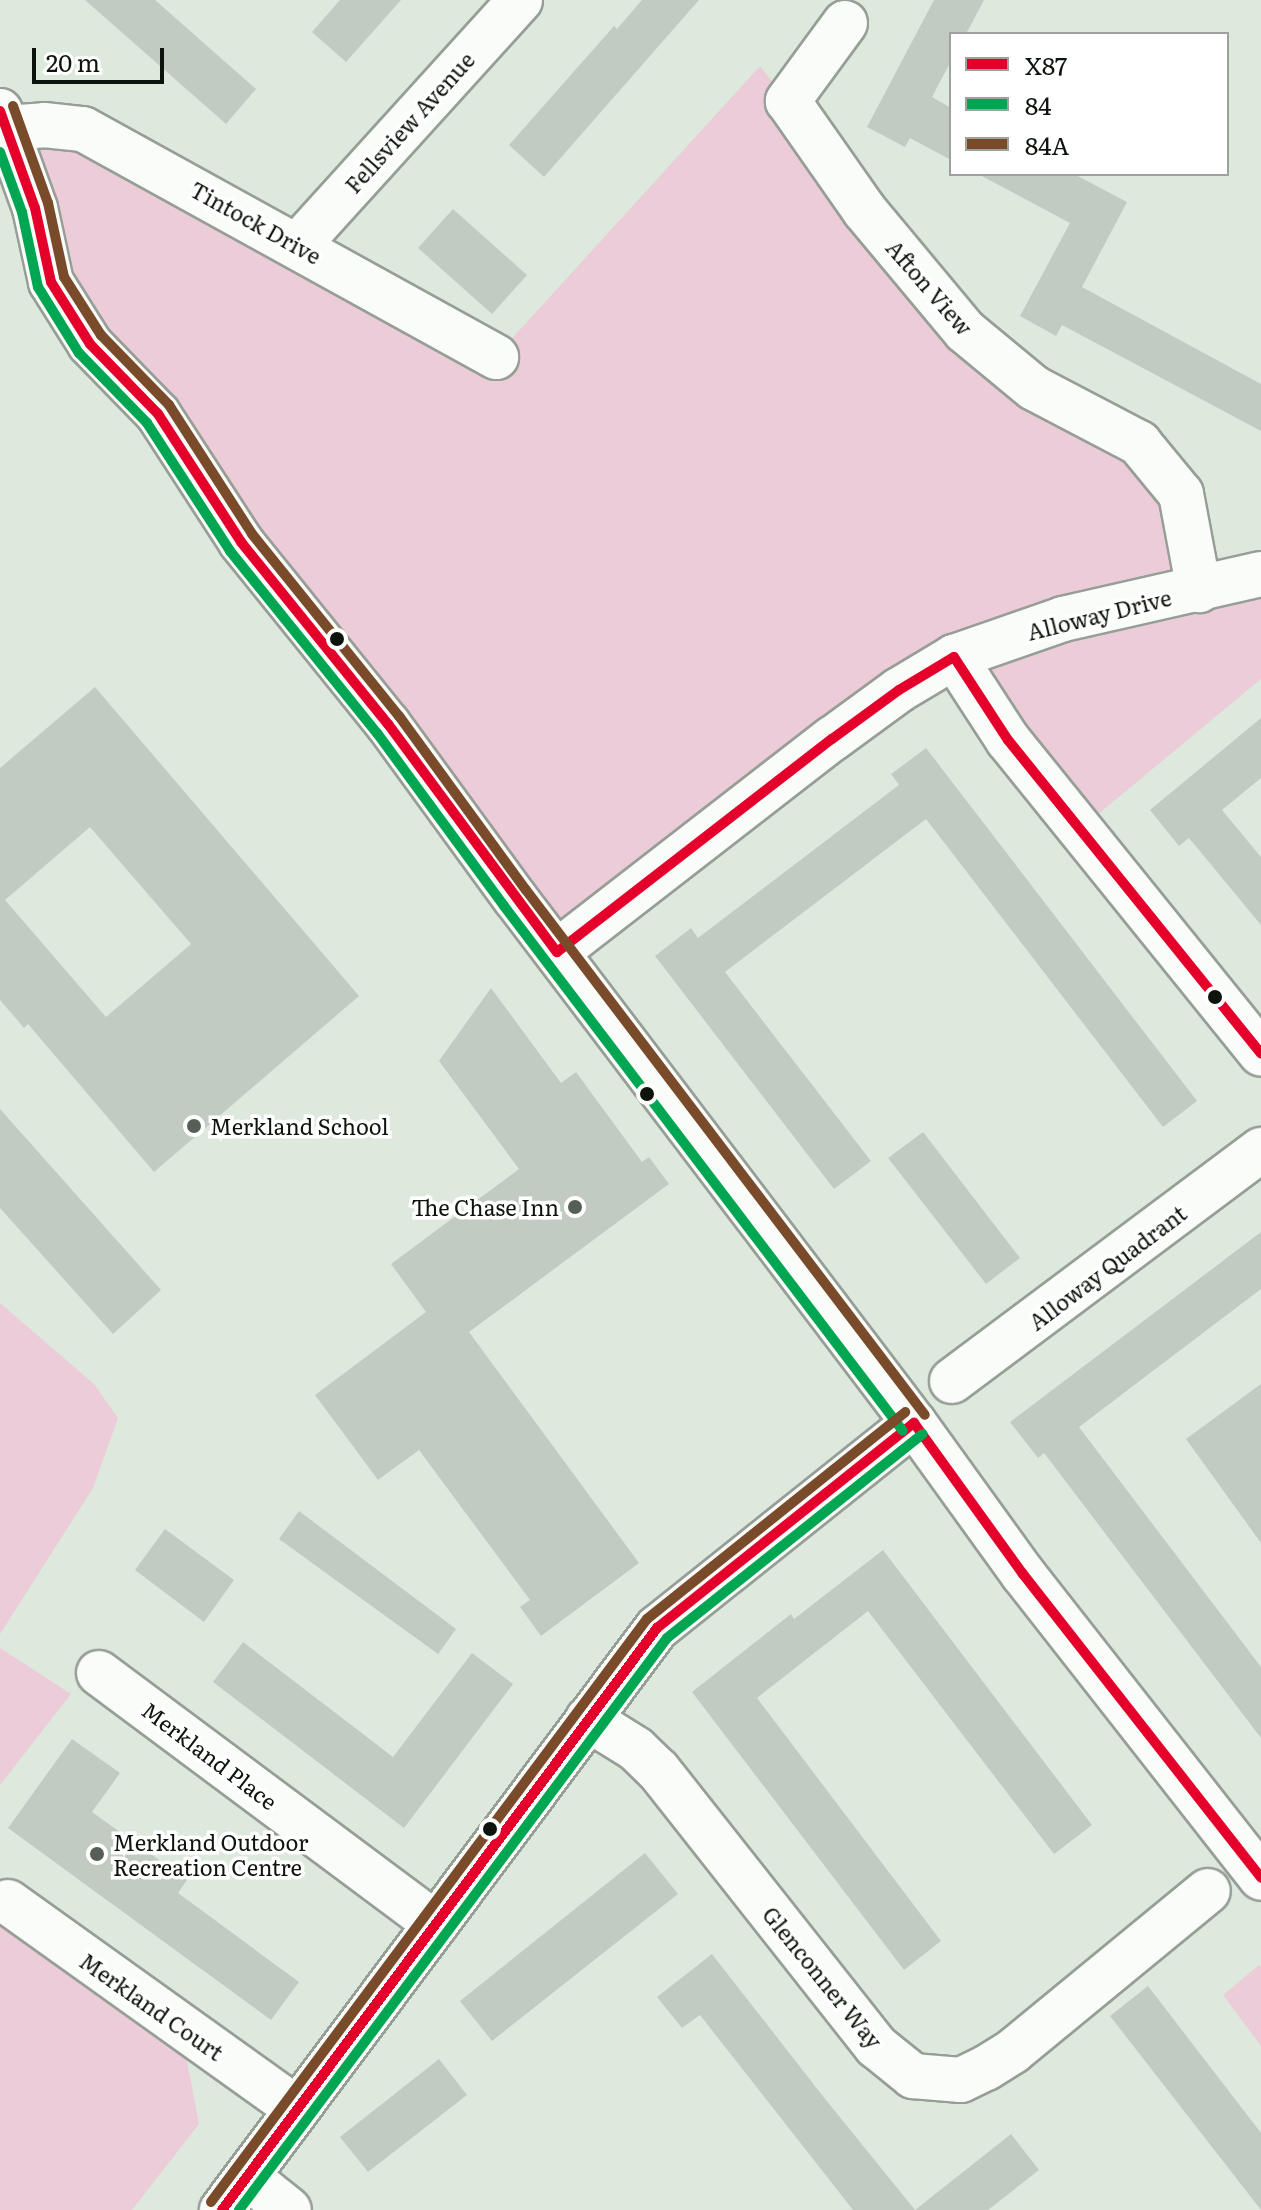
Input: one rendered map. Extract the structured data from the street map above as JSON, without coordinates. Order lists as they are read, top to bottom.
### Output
{
  "streets": {
    "street": [
      "Fellsview Avenue",
      "Tintock Drive",
      "Afton View",
      "Alloway Drive",
      "Alloway Quadrant",
      "Merkland Place",
      "Glenconner Way",
      "Merkland Court"
    ]
  },
  "crossings": [
    ["Fellsview Avenue", "Tintock Drive"],
    ["Afton View", "Alloway Drive"]
  ],
  "places": ["Merkland School", "The Chase Inn", "Merkland Outdoor Recreation Centre"],
  "lines": ["transit line 84A", "transit line X87", "transit line 84"],
  "legend": ["X87", "84", "84A"],
  "scale_bar": "20 m"
}
